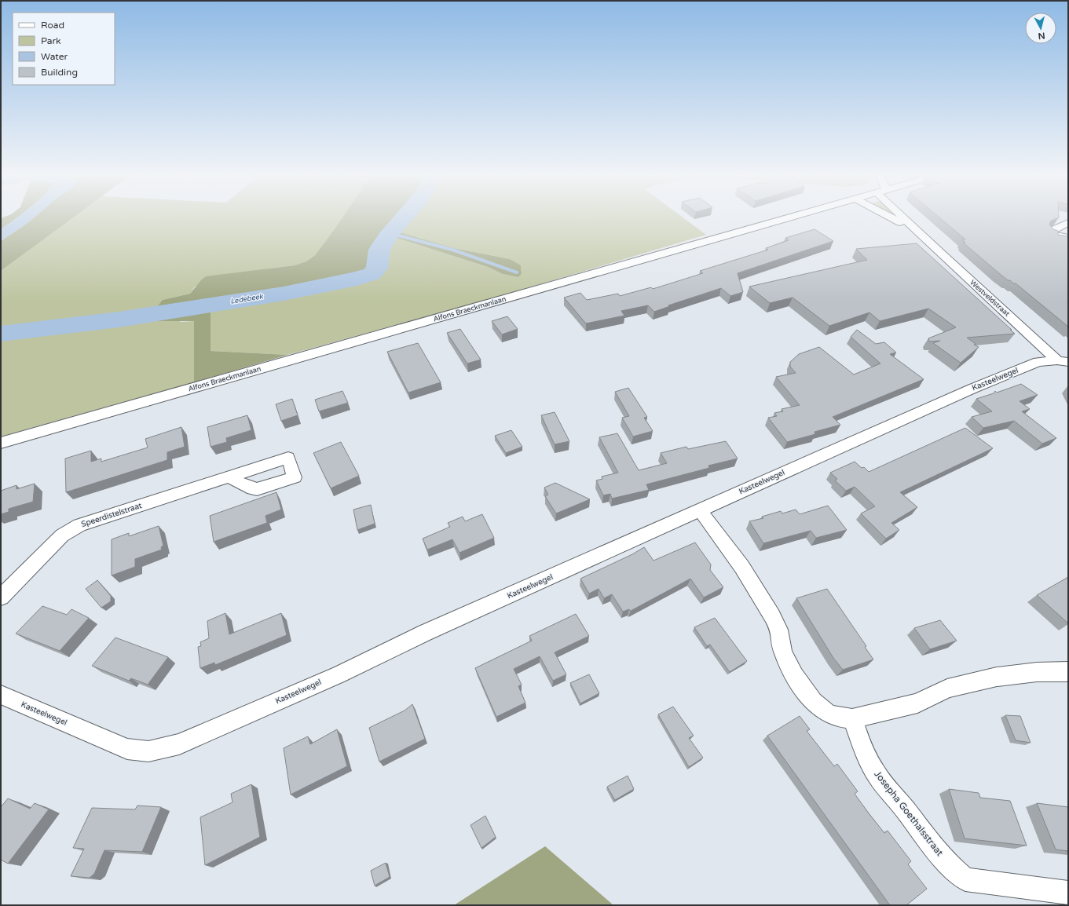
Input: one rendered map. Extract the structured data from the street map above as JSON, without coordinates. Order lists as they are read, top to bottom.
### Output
{
  "streets": {
    "street": [
      "Westveldstraat",
      "Alfons Braeckmanlaan",
      "Kasteelwegel",
      "Speerdistelstraat",
      "Josepha Goethalsstraat"
    ]
  },
  "crossings": [
    ["Westveldstraat", "Kasteelwegel"]
  ],
  "water": ["Ledebeek"],
  "legend": [
    "Road",
    "Park",
    "Water",
    "Building"
  ],
  "north": "bottom"
}
